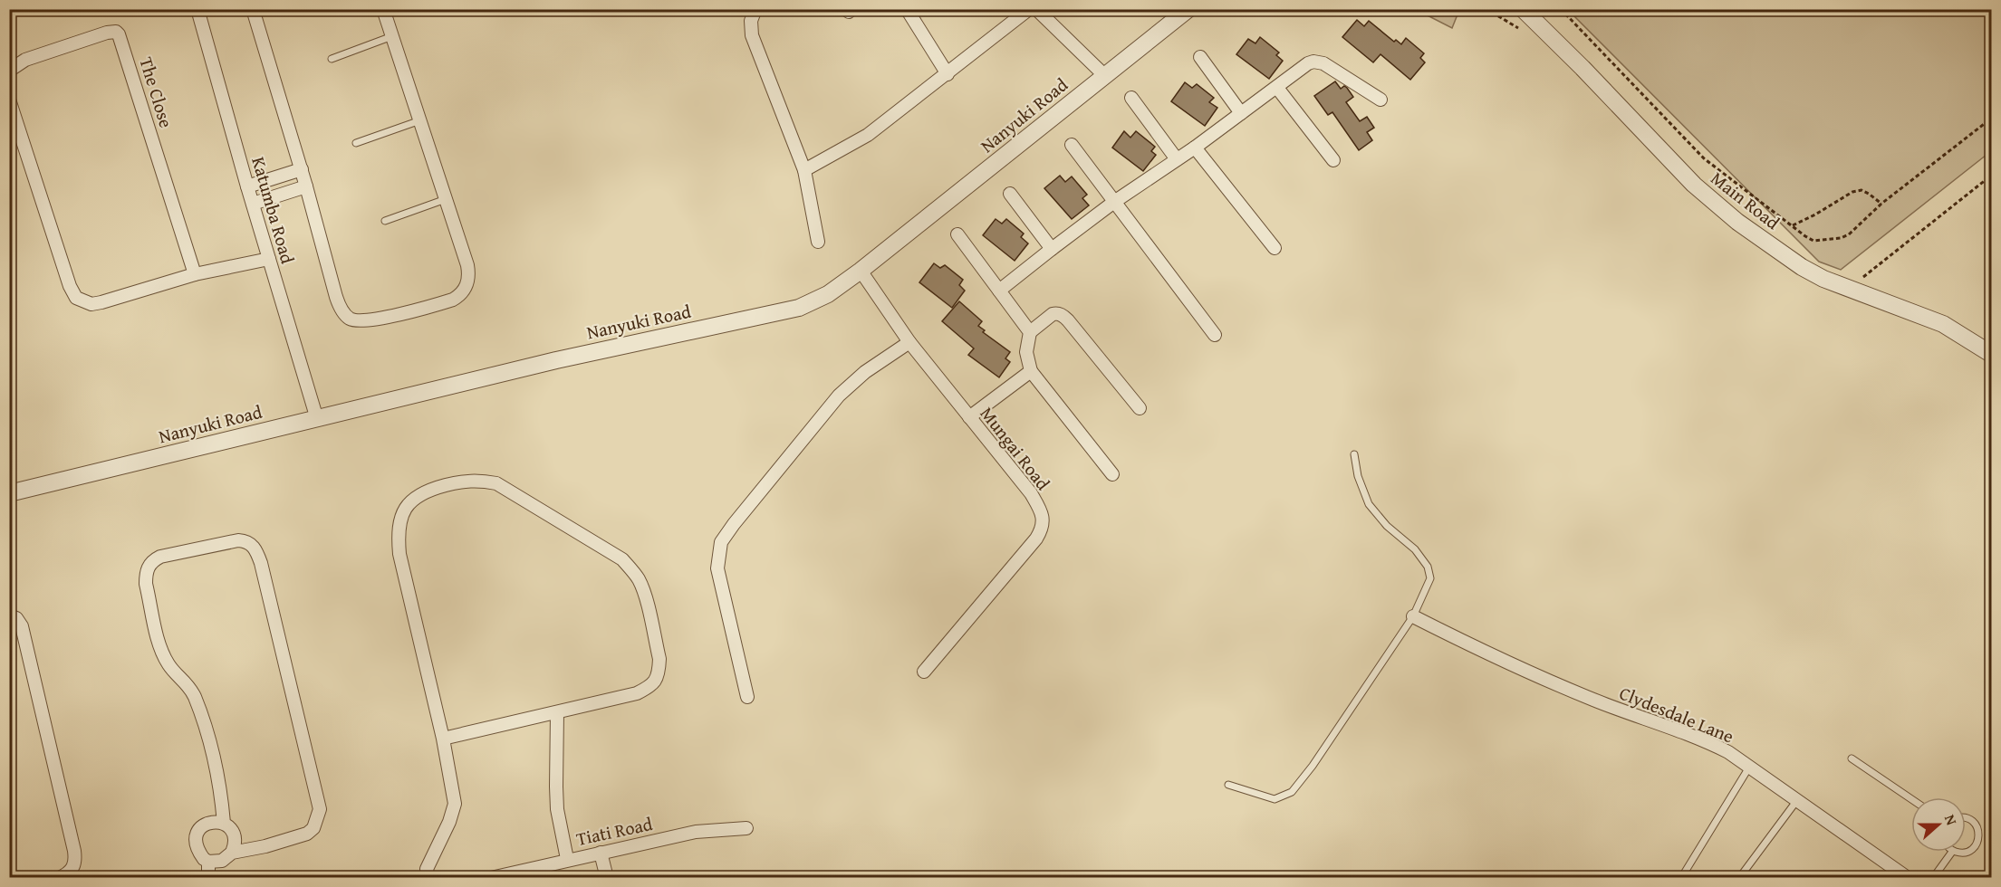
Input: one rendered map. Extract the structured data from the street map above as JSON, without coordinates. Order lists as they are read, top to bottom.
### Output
{
  "streets": {
    "street": [
      "The Close",
      "Nanyuki Road",
      "Main Road",
      "Katumba Road",
      "Mungai Road",
      "Clydesdale Lane",
      "Tiati Road"
    ]
  },
  "crossings": [
    ["Nanyuki Road", "Katumba Road"],
    ["Nanyuki Road", "Mungai Road"]
  ],
  "north": "right"
}
